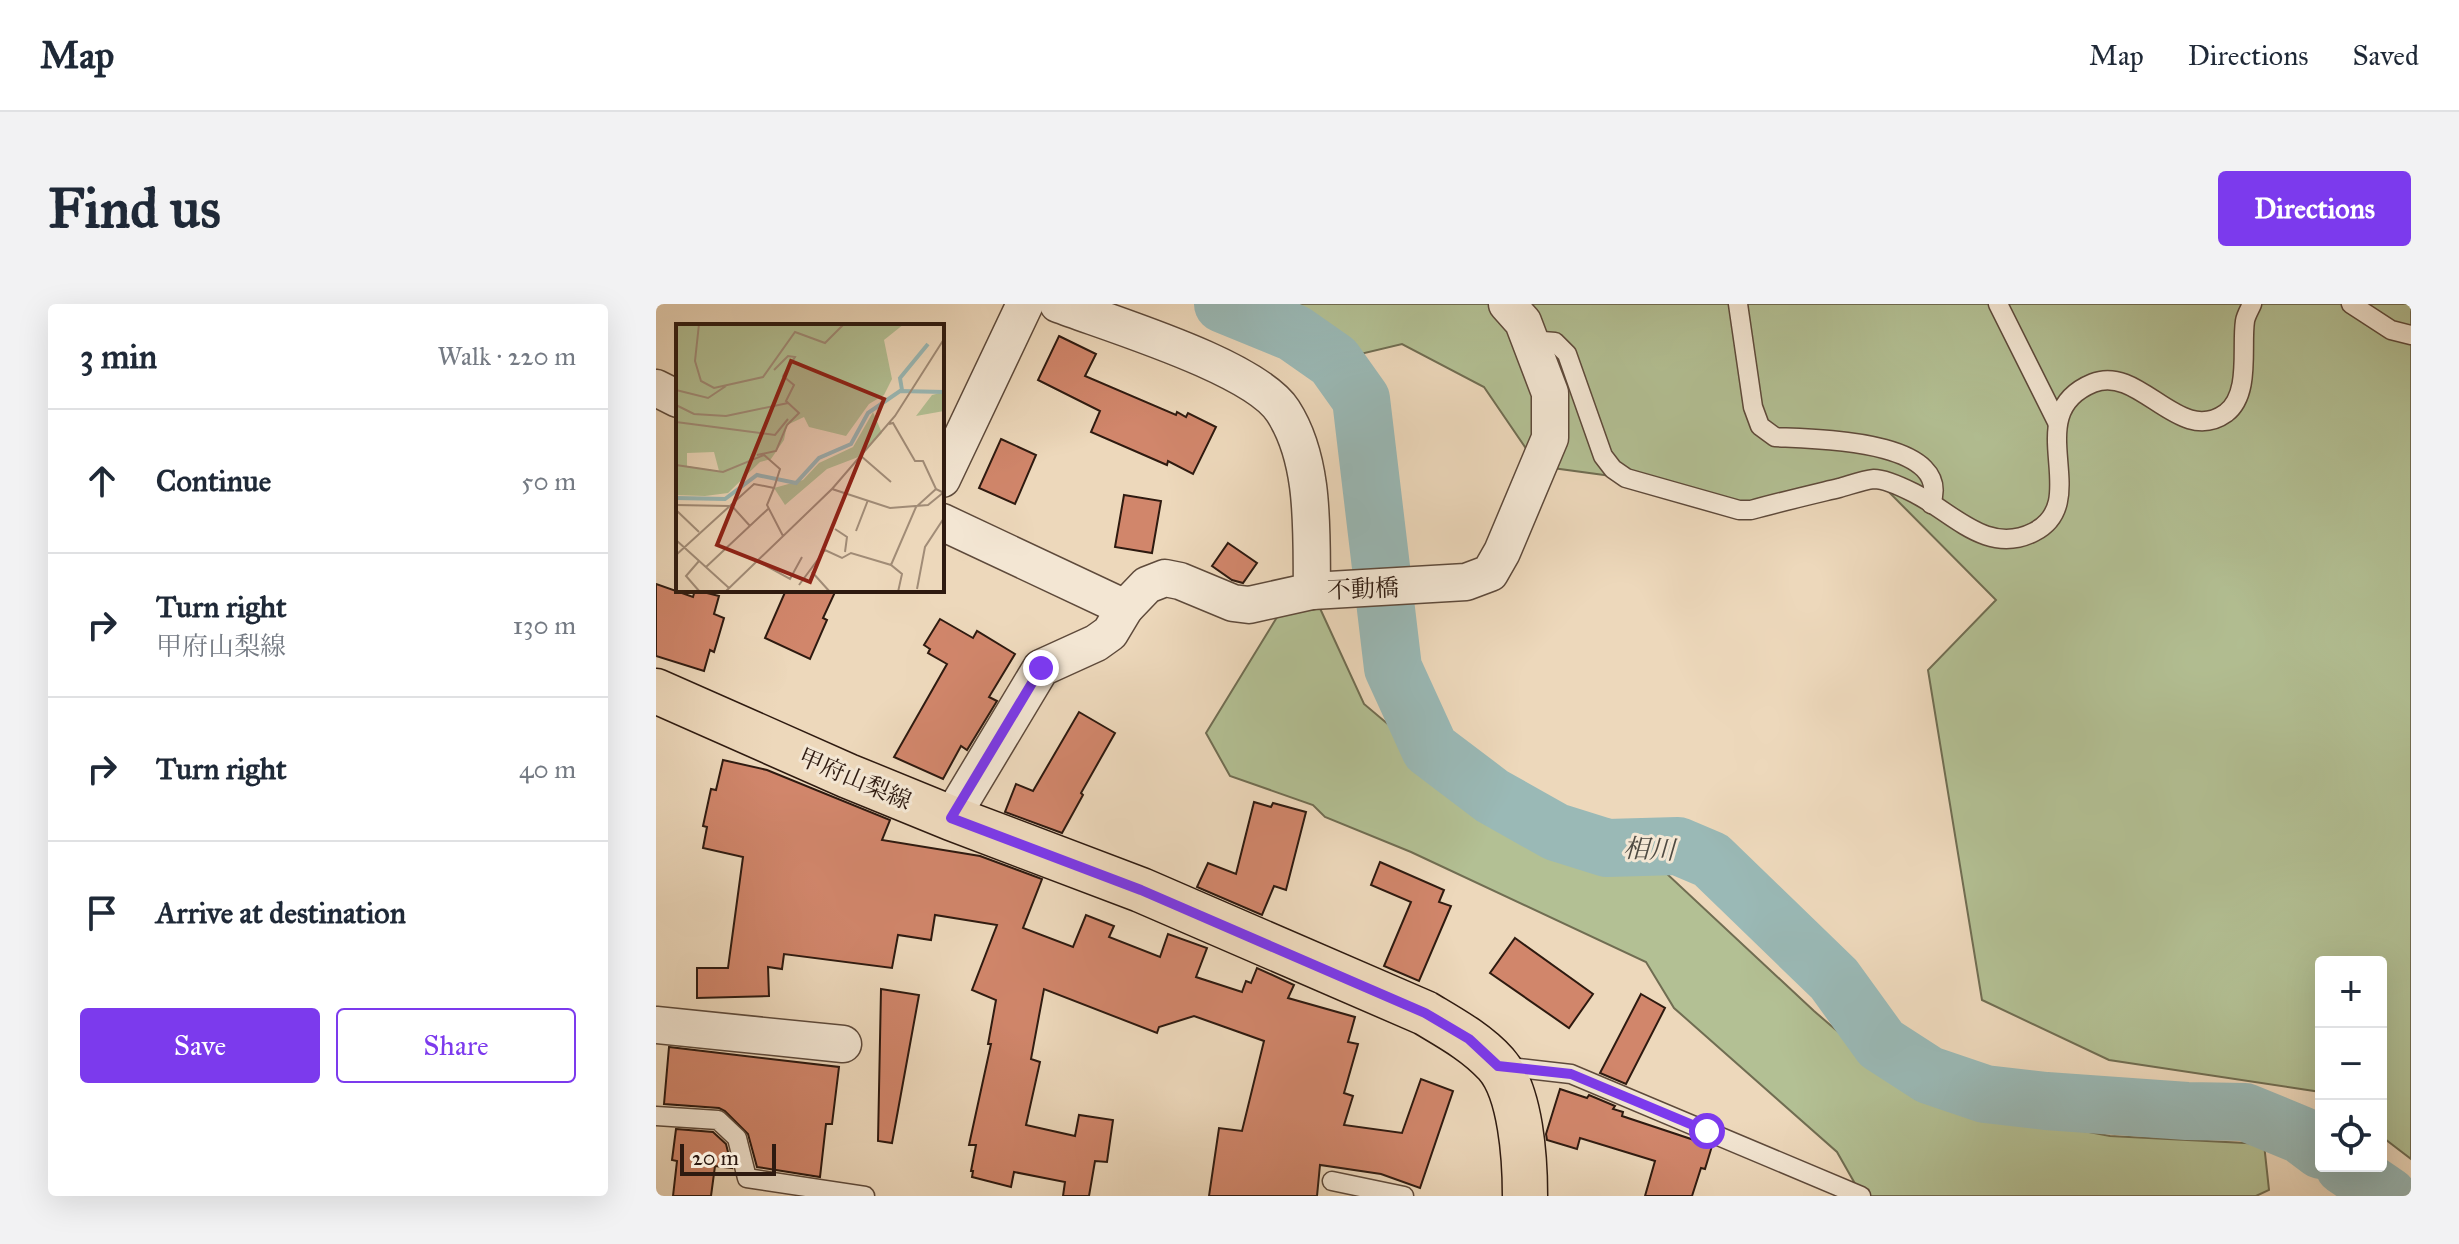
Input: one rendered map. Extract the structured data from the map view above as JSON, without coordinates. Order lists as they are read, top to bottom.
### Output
{
  "streets": {
    "main road": ["甲府山梨線"],
    "street": ["不動橋"]
  },
  "water": ["相川"],
  "scale_bar": "20 m",
  "page": {
    "header": "Map",
    "nav": ["Map", "Directions", "Saved"],
    "buttons": [
      "Directions",
      ["Save", "Share"]
    ],
    "title": "Find us",
    "heading": ["3 min", "Walk · 220 m"],
    "list": [
      ["Continue", "50 m"],
      ["Turn right", "甲府山梨線", "130 m"],
      ["Turn right", "40 m"],
      "Arrive at destination"
    ],
    "map_buttons": ["+", "−"],
    "scale": "20 m"
  }
}
